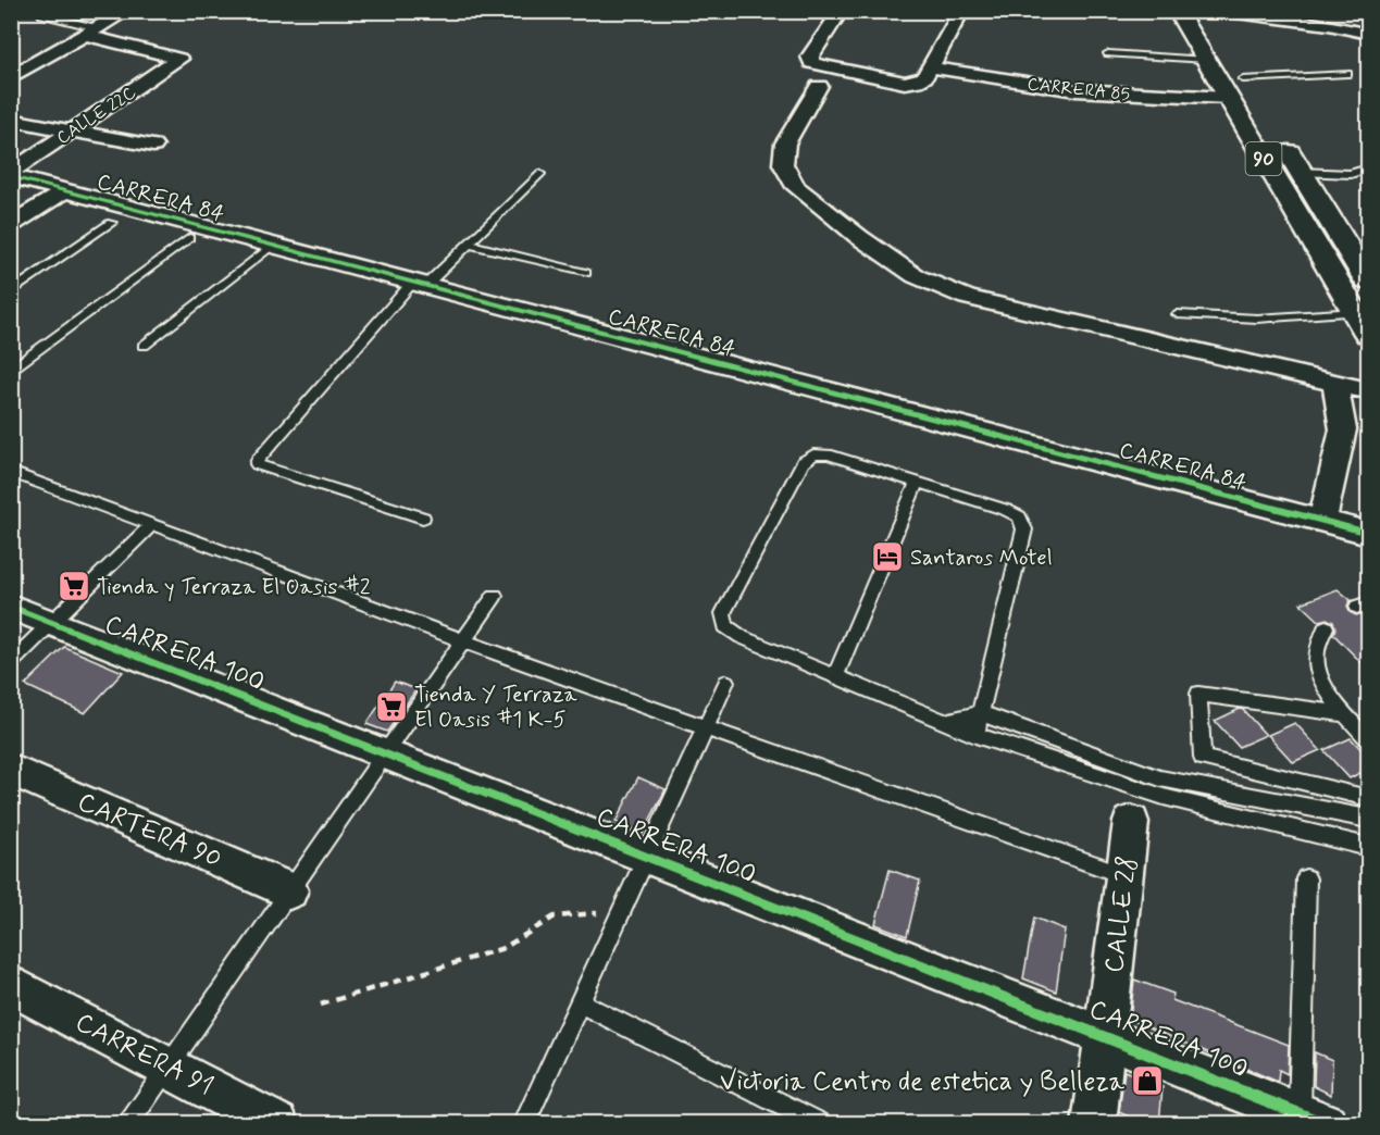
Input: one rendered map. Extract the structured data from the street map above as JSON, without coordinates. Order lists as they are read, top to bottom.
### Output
{
  "streets": {
    "highway": ["90"],
    "street": [
      "CARRERA 85",
      "CALLE 22C",
      "CARRERA 84",
      "CARRERA 100",
      "CARTERA 90",
      "CALLE 28",
      "CARRERA 91"
    ]
  },
  "crossings": [
    ["CARRERA 85", "90"],
    ["CALLE 22C", "CARRERA 84"],
    ["CARRERA 100", "CALLE 28"]
  ],
  "places": {
    "hotel": ["Santaros Motel"],
    "supermarket": ["Tienda y Terraza El Oasis #2", "Tienda Y Terraza El Oasis #1 K-5"],
    "shop": ["Victoria Centro de estetica y Belleza"]
  }
}
